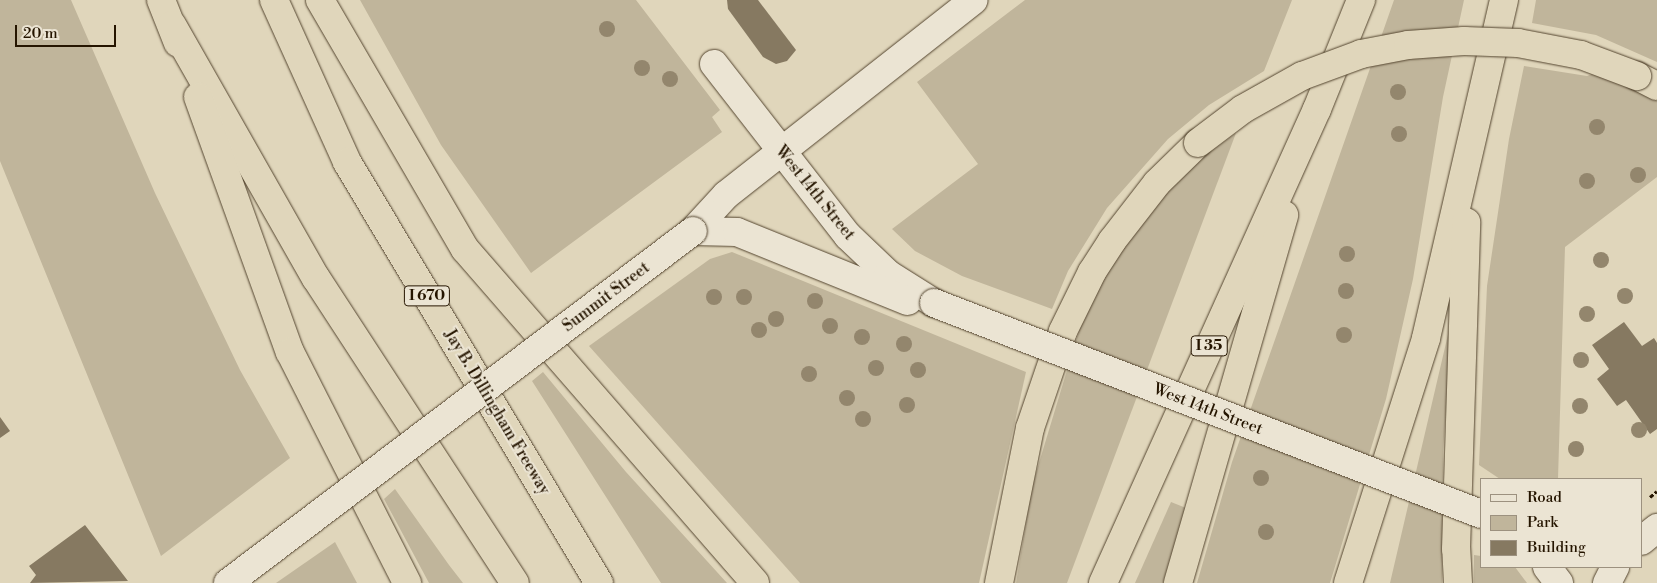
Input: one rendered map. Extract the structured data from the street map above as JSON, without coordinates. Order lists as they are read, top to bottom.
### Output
{
  "streets": {
    "highway": ["I 670", "I 35", "Jay B. Dillingham Freeway"],
    "street": ["West 14th Street", "Summit Street"]
  },
  "crossings": [
    ["West 14th Street", "Summit Street"]
  ],
  "legend": ["Road", "Park", "Building"],
  "scale_bar": "20 m"
}
